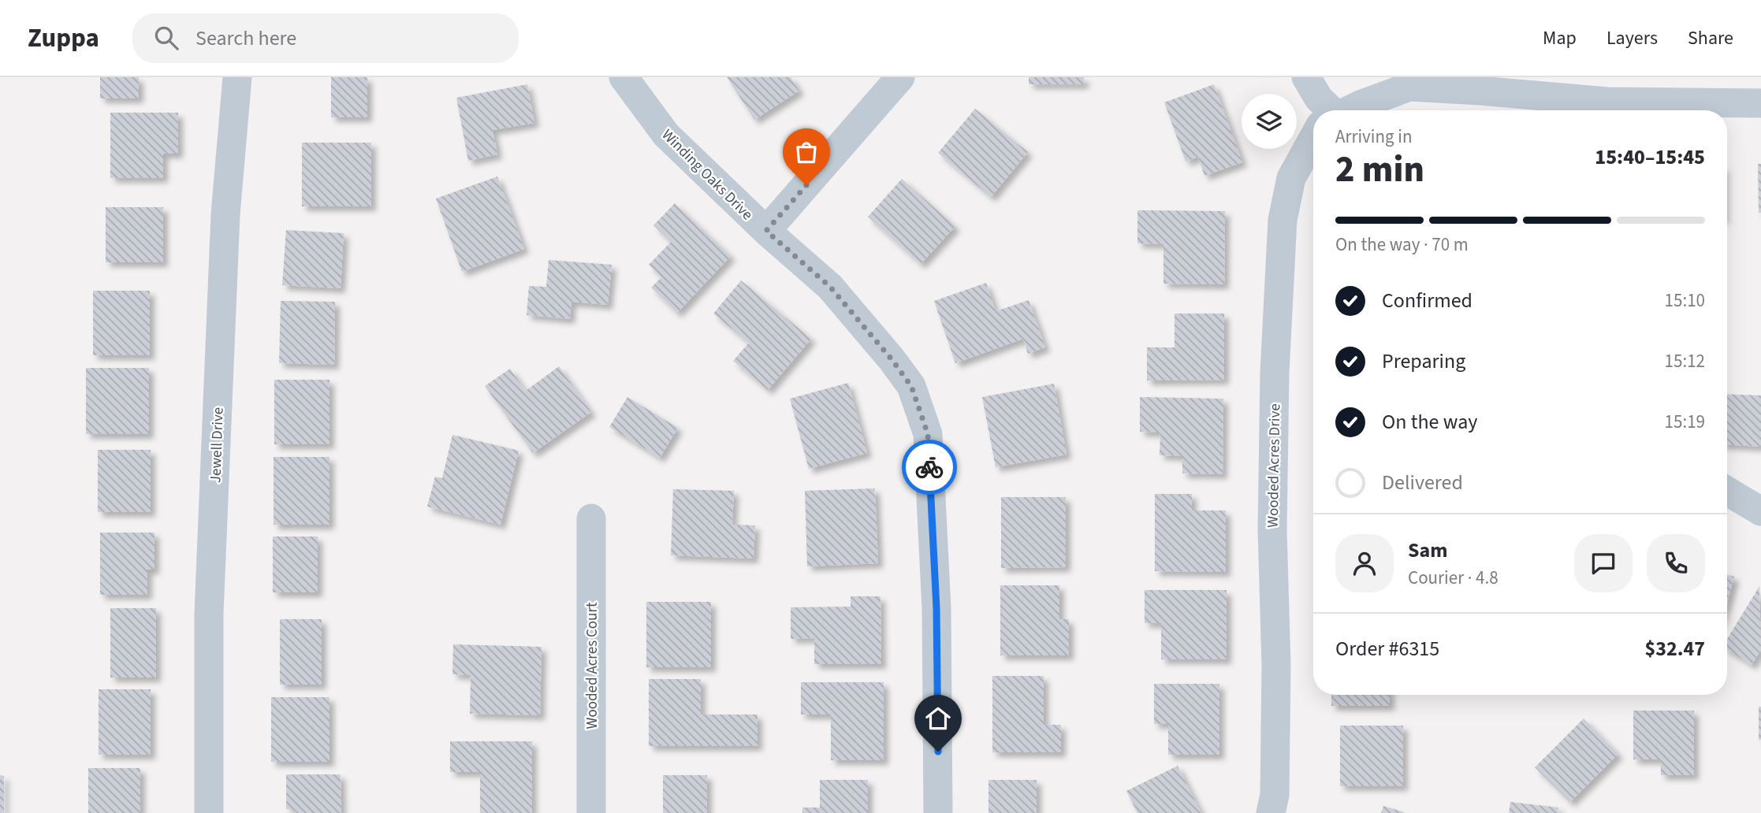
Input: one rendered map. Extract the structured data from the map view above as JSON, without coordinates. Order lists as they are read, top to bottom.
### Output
{
  "streets": {
    "street": [
      "Winding Oaks Drive",
      "Jewell Drive",
      "Wooded Acres Drive",
      "Wooded Acres Court"
    ]
  },
  "page": {
    "header": "Zuppa",
    "search": "Search here",
    "nav": ["Map", "Layers", "Share"],
    "heading": ["2 min", "Arriving in", "15:40–15:45"],
    "panel": [
      "Sam",
      "Courier · 4.8",
      "Order #6315",
      "$32.47"
    ],
    "bar": "On the way · 70 m",
    "list": [
      ["Confirmed", "15:10"],
      ["Preparing", "15:12"],
      ["On the way", "15:19"],
      "Delivered"
    ]
  }
}
